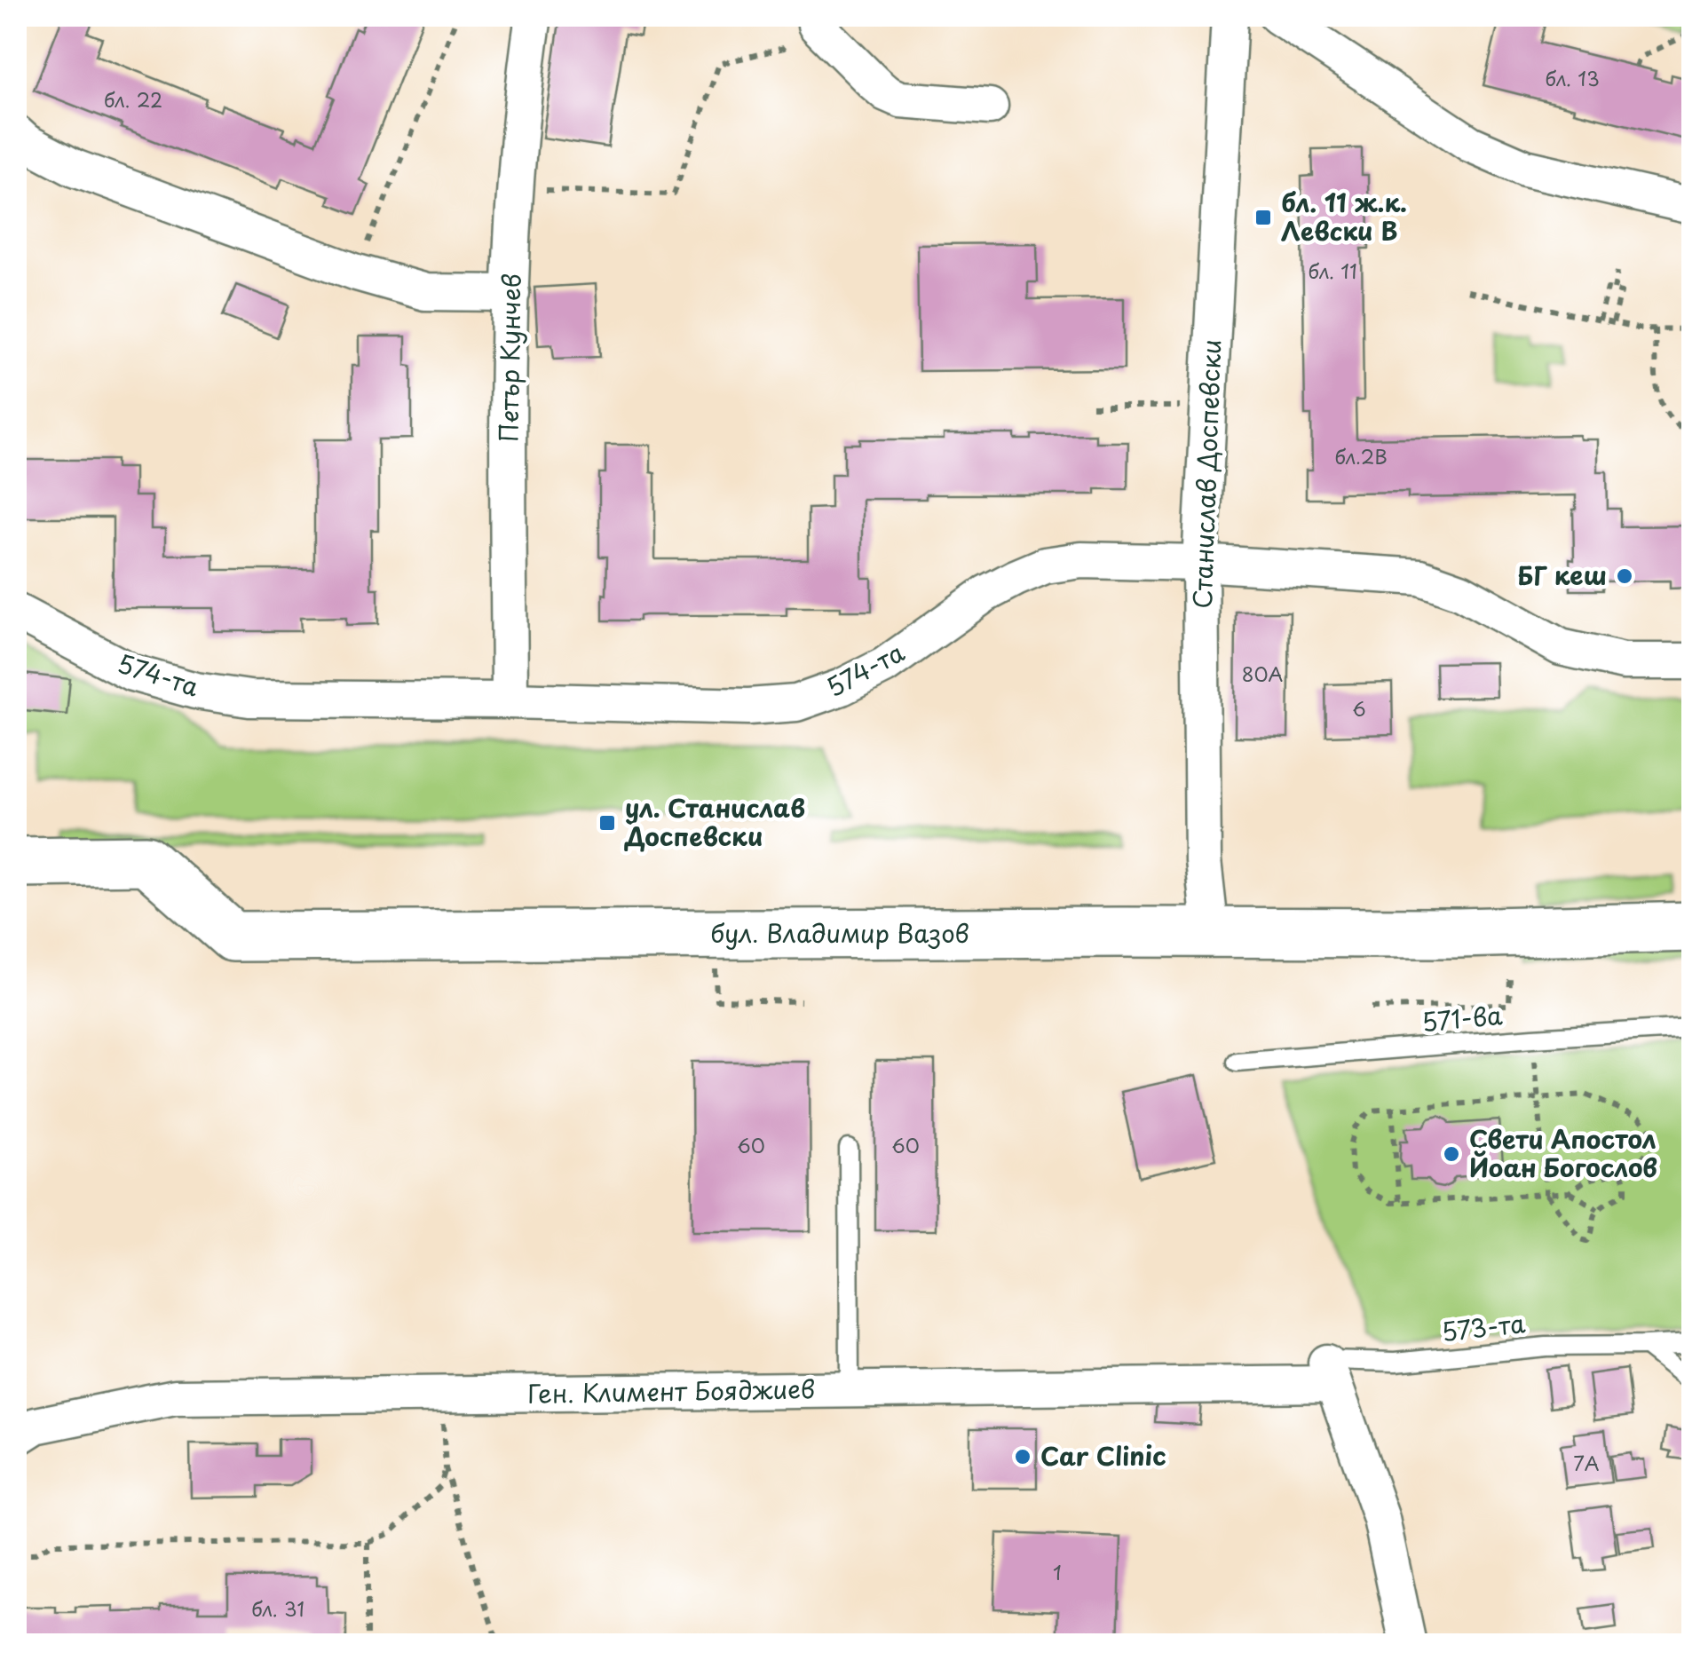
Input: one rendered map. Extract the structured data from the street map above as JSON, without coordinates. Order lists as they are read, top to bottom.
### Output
{
  "streets": {
    "main road": ["бул. Владимир Вазов"],
    "street": [
      "Петър Кунчев",
      "Станислав Доспевски",
      "574-та",
      "Ген. Климент Бояджиев"
    ],
    "lane": ["571-ва", "573-та"]
  },
  "crossings": [
    ["Петър Кунчев", "574-та"],
    ["Станислав Доспевски", "574-та"],
    ["Станислав Доспевски", "бул. Владимир Вазов"],
    ["573-та", "Ген. Климент Бояджиев"]
  ],
  "places": {
    "transit": ["бл. 11 ж.к. Левски В", "ул. Станислав Доспевски"],
    "other": ["БГ кеш", "Свети Апостол Йоан Богослов", "Car Clinic"]
  },
  "house_numbers": [
    "бл. 13",
    "бл. 22",
    "бл. 11",
    "бл.2В",
    "80А",
    "6",
    "60",
    "60",
    "7А",
    "1",
    "бл. 31"
  ]
}
